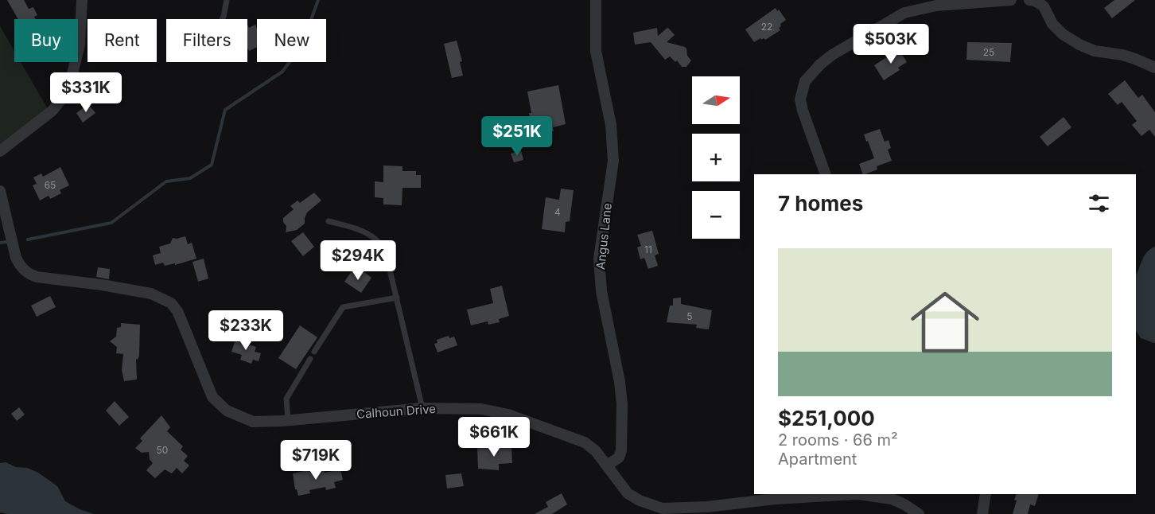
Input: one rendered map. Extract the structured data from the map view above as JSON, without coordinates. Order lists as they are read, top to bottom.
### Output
{
  "streets": {
    "street": ["Angus Lane", "Calhoun Drive"]
  },
  "crossings": [
    ["Angus Lane", "Calhoun Drive"]
  ],
  "house_numbers": [
    "22",
    "25",
    "65",
    "4",
    "11",
    "5",
    "50"
  ],
  "north": "right",
  "page": {
    "chip": [
      "Buy",
      "Rent",
      "Filters",
      "New"
    ],
    "price": [
      "$503K",
      "$331K",
      "$251K",
      "$294K",
      "$233K",
      "$661K",
      "$719K"
    ],
    "map_buttons": ["+", "−"],
    "heading": "7 homes",
    "list": [
      {
        "name": "$251,000",
        "note": "2 rooms · 66 m² · Apartment"
      }
    ]
  }
}
